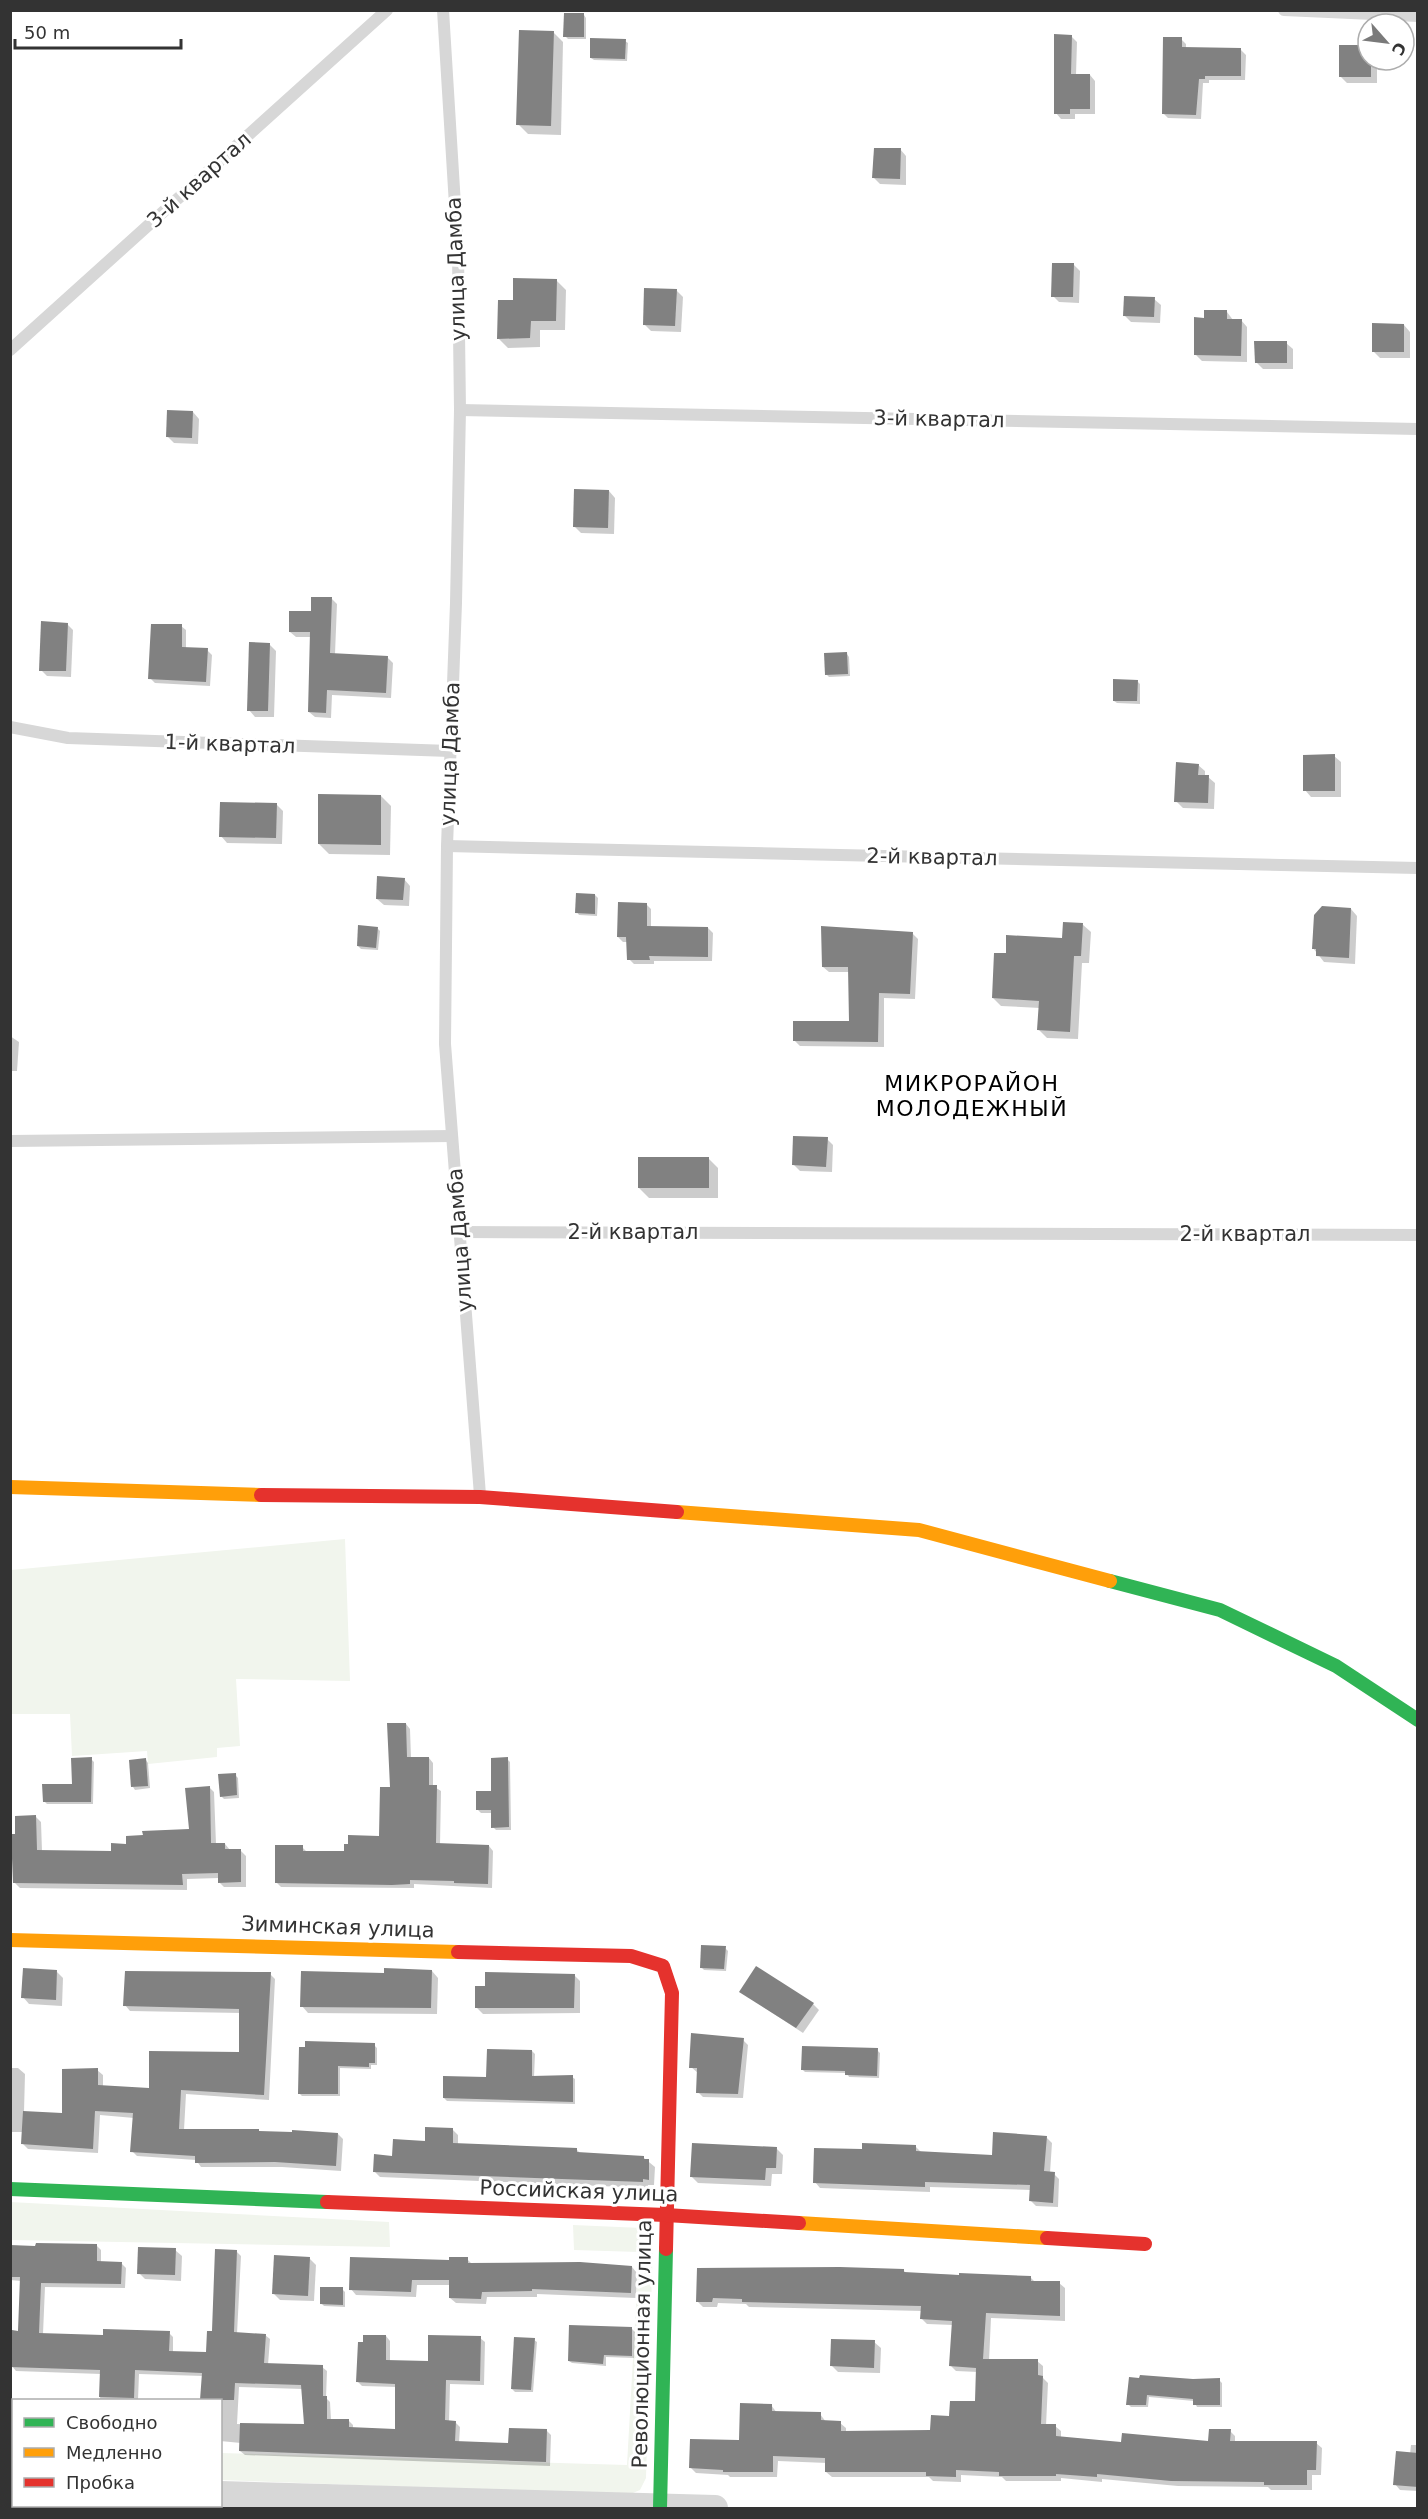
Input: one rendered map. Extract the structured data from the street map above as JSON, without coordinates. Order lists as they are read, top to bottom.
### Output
{
  "streets": {
    "street": ["Зиминская улица", "Российская улица", "Революционная улица"],
    "lane": [
      "3-й квартал",
      "улица Дамба",
      "1-й квартал",
      "2-й квартал"
    ]
  },
  "crossings": [
    ["3-й квартал", "улица Дамба"],
    ["улица Дамба", "1-й квартал"],
    ["улица Дамба", "2-й квартал"],
    ["Зиминская улица", "Революционная улица"],
    ["Российская улица", "Революционная улица"]
  ],
  "districts": ["МИКРОРАЙОН МОЛОДЕЖНЫЙ"],
  "legend": ["Свободно", "Медленно", "Пробка"],
  "scale_bar": "50 m",
  "north": "bottom right"
}
